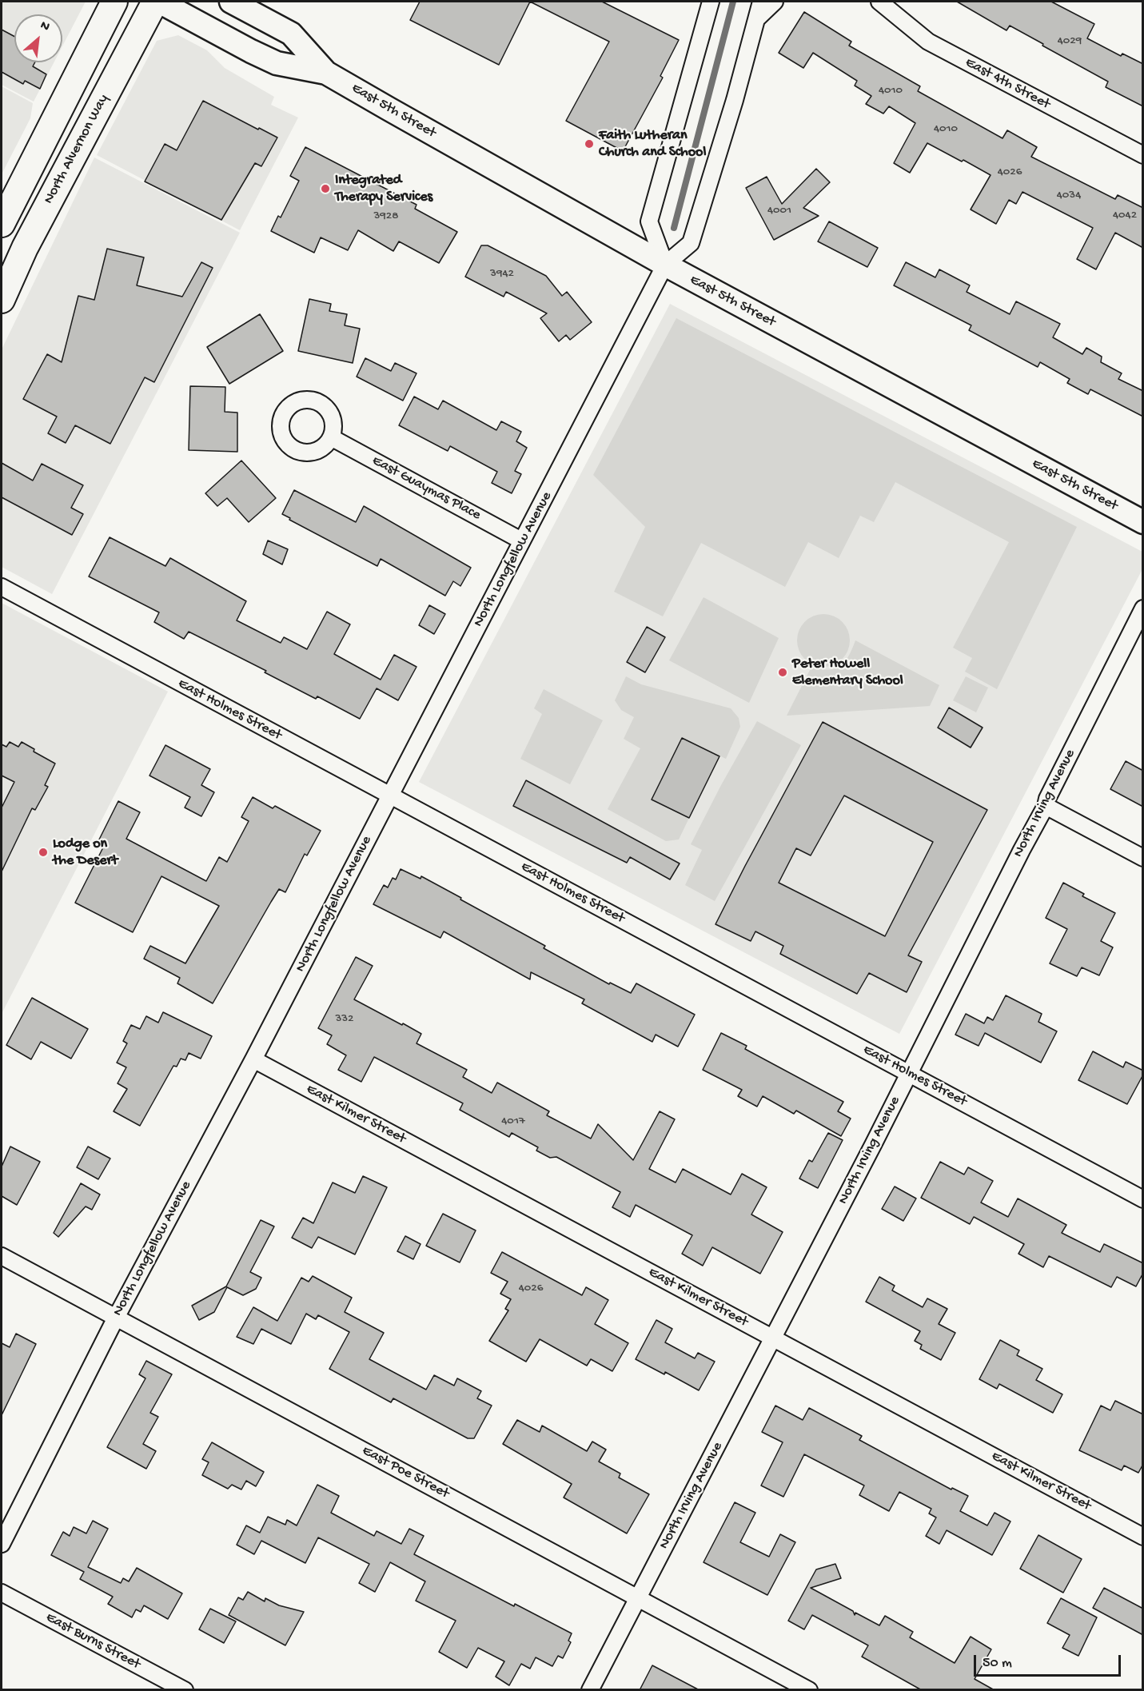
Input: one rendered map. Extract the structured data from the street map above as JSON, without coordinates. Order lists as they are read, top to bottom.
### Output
{
  "streets": {
    "main road": ["North Alvernon Way"],
    "street": [
      "East 4th Street",
      "East 5th Street",
      "East Guaymas Place",
      "North Longfellow Avenue",
      "East Holmes Street",
      "North Irving Avenue",
      "East Kilmer Street",
      "East Poe Street",
      "East Burns Street"
    ]
  },
  "crossings": [
    ["East 5th Street", "North Longfellow Avenue"],
    ["East Guaymas Place", "North Longfellow Avenue"],
    ["North Longfellow Avenue", "East Holmes Street"],
    ["North Longfellow Avenue", "East Kilmer Street"],
    ["North Longfellow Avenue", "East Poe Street"],
    ["East Holmes Street", "North Irving Avenue"],
    ["North Irving Avenue", "East Kilmer Street"],
    ["North Irving Avenue", "East Poe Street"]
  ],
  "places": [
    "Faith Lutheran Church and School",
    "Integrated Therapy Services",
    "Peter Howell Elementary School",
    "Lodge on the Desert"
  ],
  "house_numbers": [
    "4029",
    "4010",
    "4010",
    "4026",
    "4034",
    "4001",
    "4042",
    "3928",
    "3942",
    "332",
    "4017",
    "4026"
  ],
  "scale_bar": "50 m",
  "north": "top right"
}
